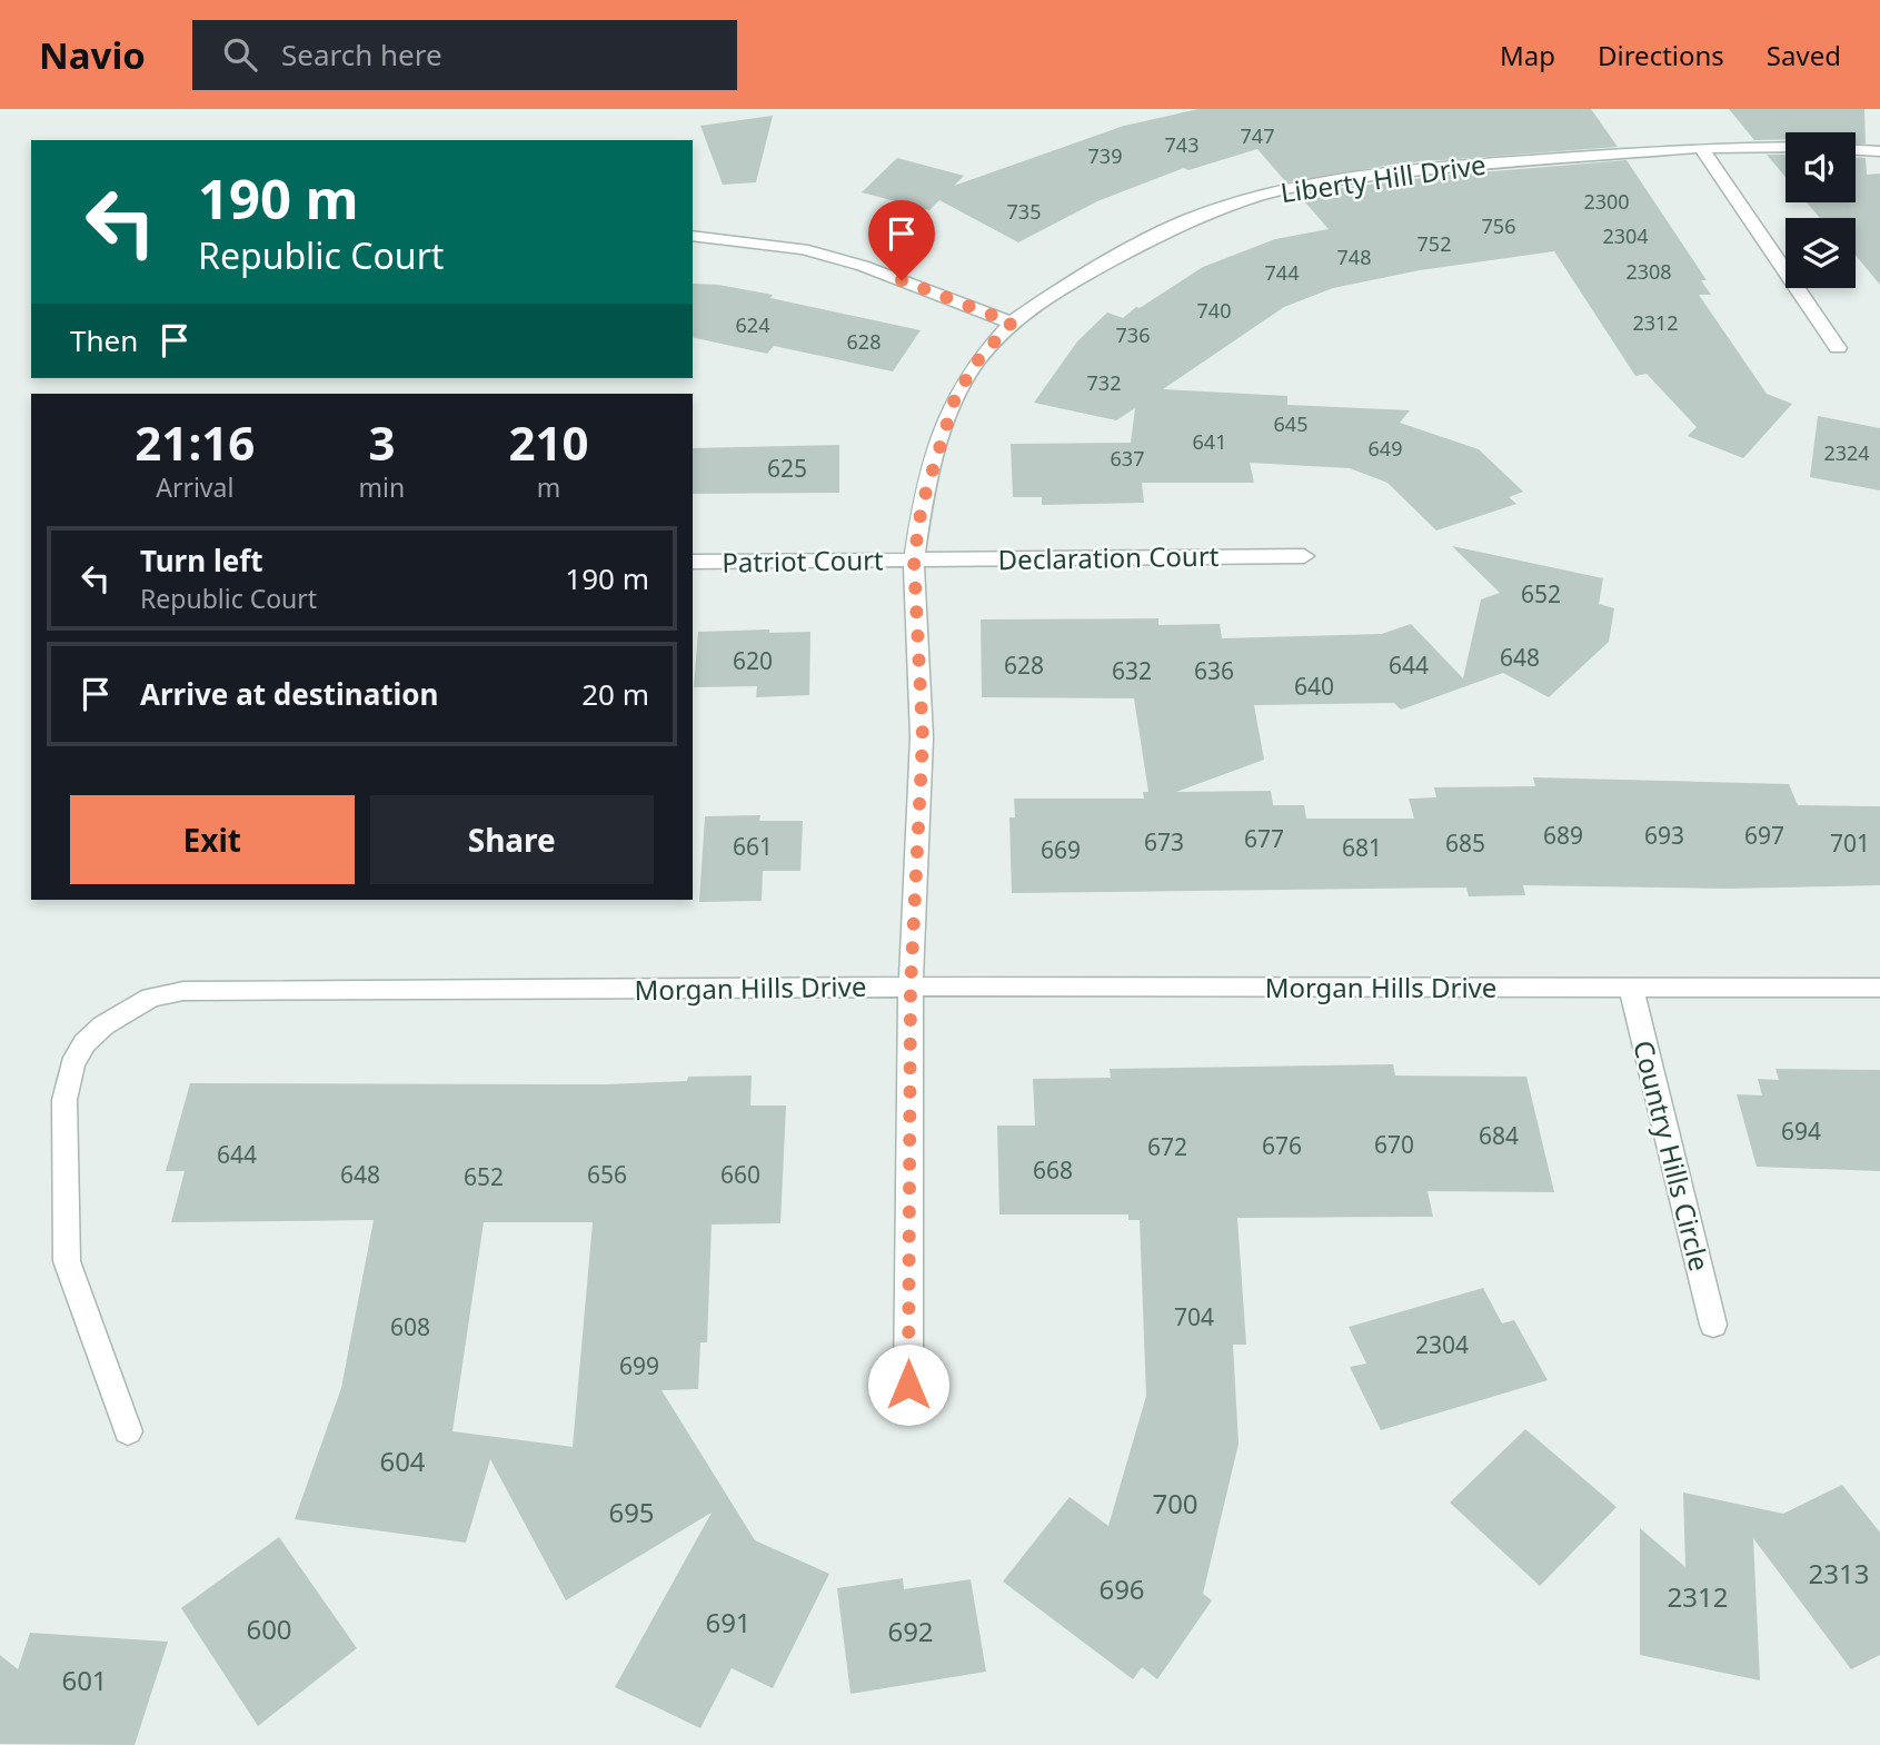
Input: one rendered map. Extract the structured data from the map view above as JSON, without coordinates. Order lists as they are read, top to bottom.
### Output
{
  "streets": {
    "street": [
      "Liberty Hill Drive",
      "Declaration Court",
      "Patriot Court",
      "Morgan Hills Drive",
      "Country Hills Circle"
    ]
  },
  "crossings": [
    ["Liberty Hill Drive", "Declaration Court"],
    ["Liberty Hill Drive", "Patriot Court"],
    ["Liberty Hill Drive", "Morgan Hills Drive"],
    ["Declaration Court", "Patriot Court"],
    ["Morgan Hills Drive", "Country Hills Circle"]
  ],
  "house_numbers": [
    "747",
    "743",
    "739",
    "2300",
    "735",
    "756",
    "2304",
    "752",
    "748",
    "2308",
    "744",
    "740",
    "2312",
    "624",
    "736",
    "628",
    "732",
    "645",
    "641",
    "649",
    "2324",
    "637",
    "625",
    "652",
    "648",
    "620",
    "628",
    "644",
    "632",
    "636",
    "640",
    "689",
    "693",
    "697",
    "677",
    "673",
    "685",
    "701",
    "661",
    "681",
    "669",
    "694",
    "684",
    "670",
    "676",
    "672",
    "644",
    "668",
    "648",
    "656",
    "660",
    "652",
    "704",
    "608",
    "2304",
    "699",
    "604",
    "700",
    "695",
    "2313",
    "696",
    "2312",
    "691",
    "600",
    "692",
    "601"
  ],
  "page": {
    "header": "Navio",
    "search": "Search here",
    "nav": ["Map", "Directions", "Saved"],
    "turn": ["190 m", "Republic Court"],
    "then": "Then",
    "eta": [
      "21:16",
      "Arrival",
      "3",
      "min",
      "210",
      "m"
    ],
    "list": [
      {
        "name": "Turn left",
        "note": "Republic Court",
        "value": "190 m"
      },
      {
        "name": "Arrive at destination",
        "value": "20 m"
      }
    ],
    "buttons": ["Exit", "Share"]
  }
}
